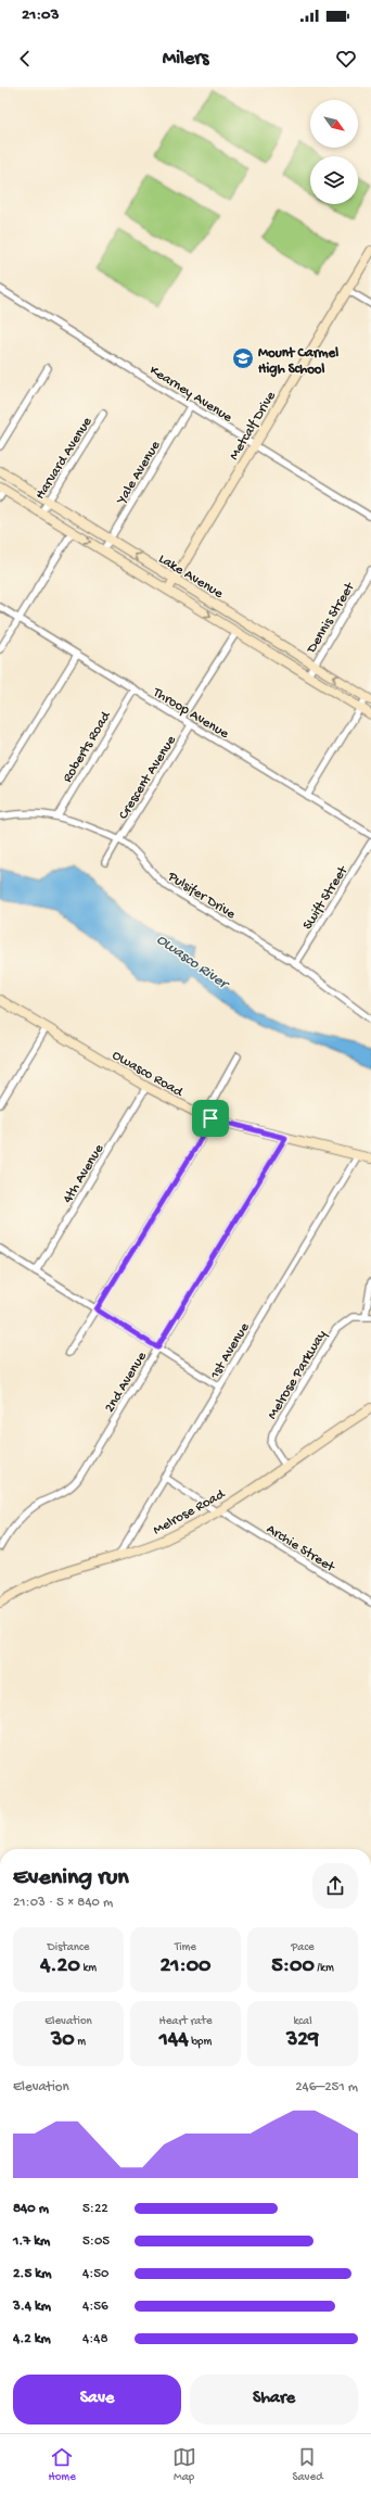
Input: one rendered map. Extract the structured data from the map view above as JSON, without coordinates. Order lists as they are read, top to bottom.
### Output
{
  "streets": {
    "main road": [
      "Metcalf Drive",
      "Lake Avenue",
      "Owasco Road",
      "Melrose Road"
    ],
    "street": [
      "Kearney Avenue",
      "Harvard Avenue",
      "Yale Avenue",
      "Dennis Street",
      "Throop Avenue",
      "Roberts Road",
      "Crescent Avenue",
      "Pulsifer Drive",
      "Swift Street",
      "4th Avenue",
      "1st Avenue",
      "Melrose Parkway",
      "2nd Avenue",
      "Archie Street"
    ]
  },
  "crossings": [
    ["Kearney Avenue", "Metcalf Drive"],
    ["Kearney Avenue", "Yale Avenue"],
    ["Metcalf Drive", "Lake Avenue"],
    ["Harvard Avenue", "Lake Avenue"],
    ["Yale Avenue", "Lake Avenue"],
    ["Lake Avenue", "Dennis Street"],
    ["Lake Avenue", "Crescent Avenue"],
    ["Throop Avenue", "Roberts Road"],
    ["Throop Avenue", "Crescent Avenue"],
    ["Roberts Road", "Pulsifer Drive"],
    ["Crescent Avenue", "Pulsifer Drive"],
    ["Pulsifer Drive", "Swift Street"],
    ["Owasco Road", "4th Avenue"],
    ["Owasco Road", "1st Avenue"],
    ["Owasco Road", "2nd Avenue"],
    ["1st Avenue", "Melrose Road"],
    ["1st Avenue", "Archie Street"],
    ["Melrose Parkway", "Melrose Road"],
    ["Melrose Road", "Archie Street"]
  ],
  "water": ["Owasco River"],
  "places": {
    "school or university": ["Mount Carmel High School"]
  },
  "north": "bottom right",
  "page": {
    "status": "21:03",
    "header": "Milers",
    "heading": ["Evening run", "21:03 · 5 × 840 m"],
    "stats": [
      ["Distance", "4.20 km"],
      ["Time", "21:00"],
      ["Pace", "5:00 /km"],
      ["Elevation", "30 m"],
      ["Heart rate", "144 bpm"],
      ["kcal", "329"]
    ],
    "chart": ["Elevation", "246–251 m"],
    "list": [
      {
        "name": "840 m",
        "note": "5:22"
      },
      {
        "name": "1.7 km",
        "note": "5:05"
      },
      {
        "name": "2.5 km",
        "note": "4:50"
      },
      {
        "name": "3.4 km",
        "note": "4:56"
      },
      {
        "name": "4.2 km",
        "note": "4:48"
      }
    ],
    "buttons": ["Save", "Share"],
    "tabs": ["Home", "Map", "Saved"]
  }
}
